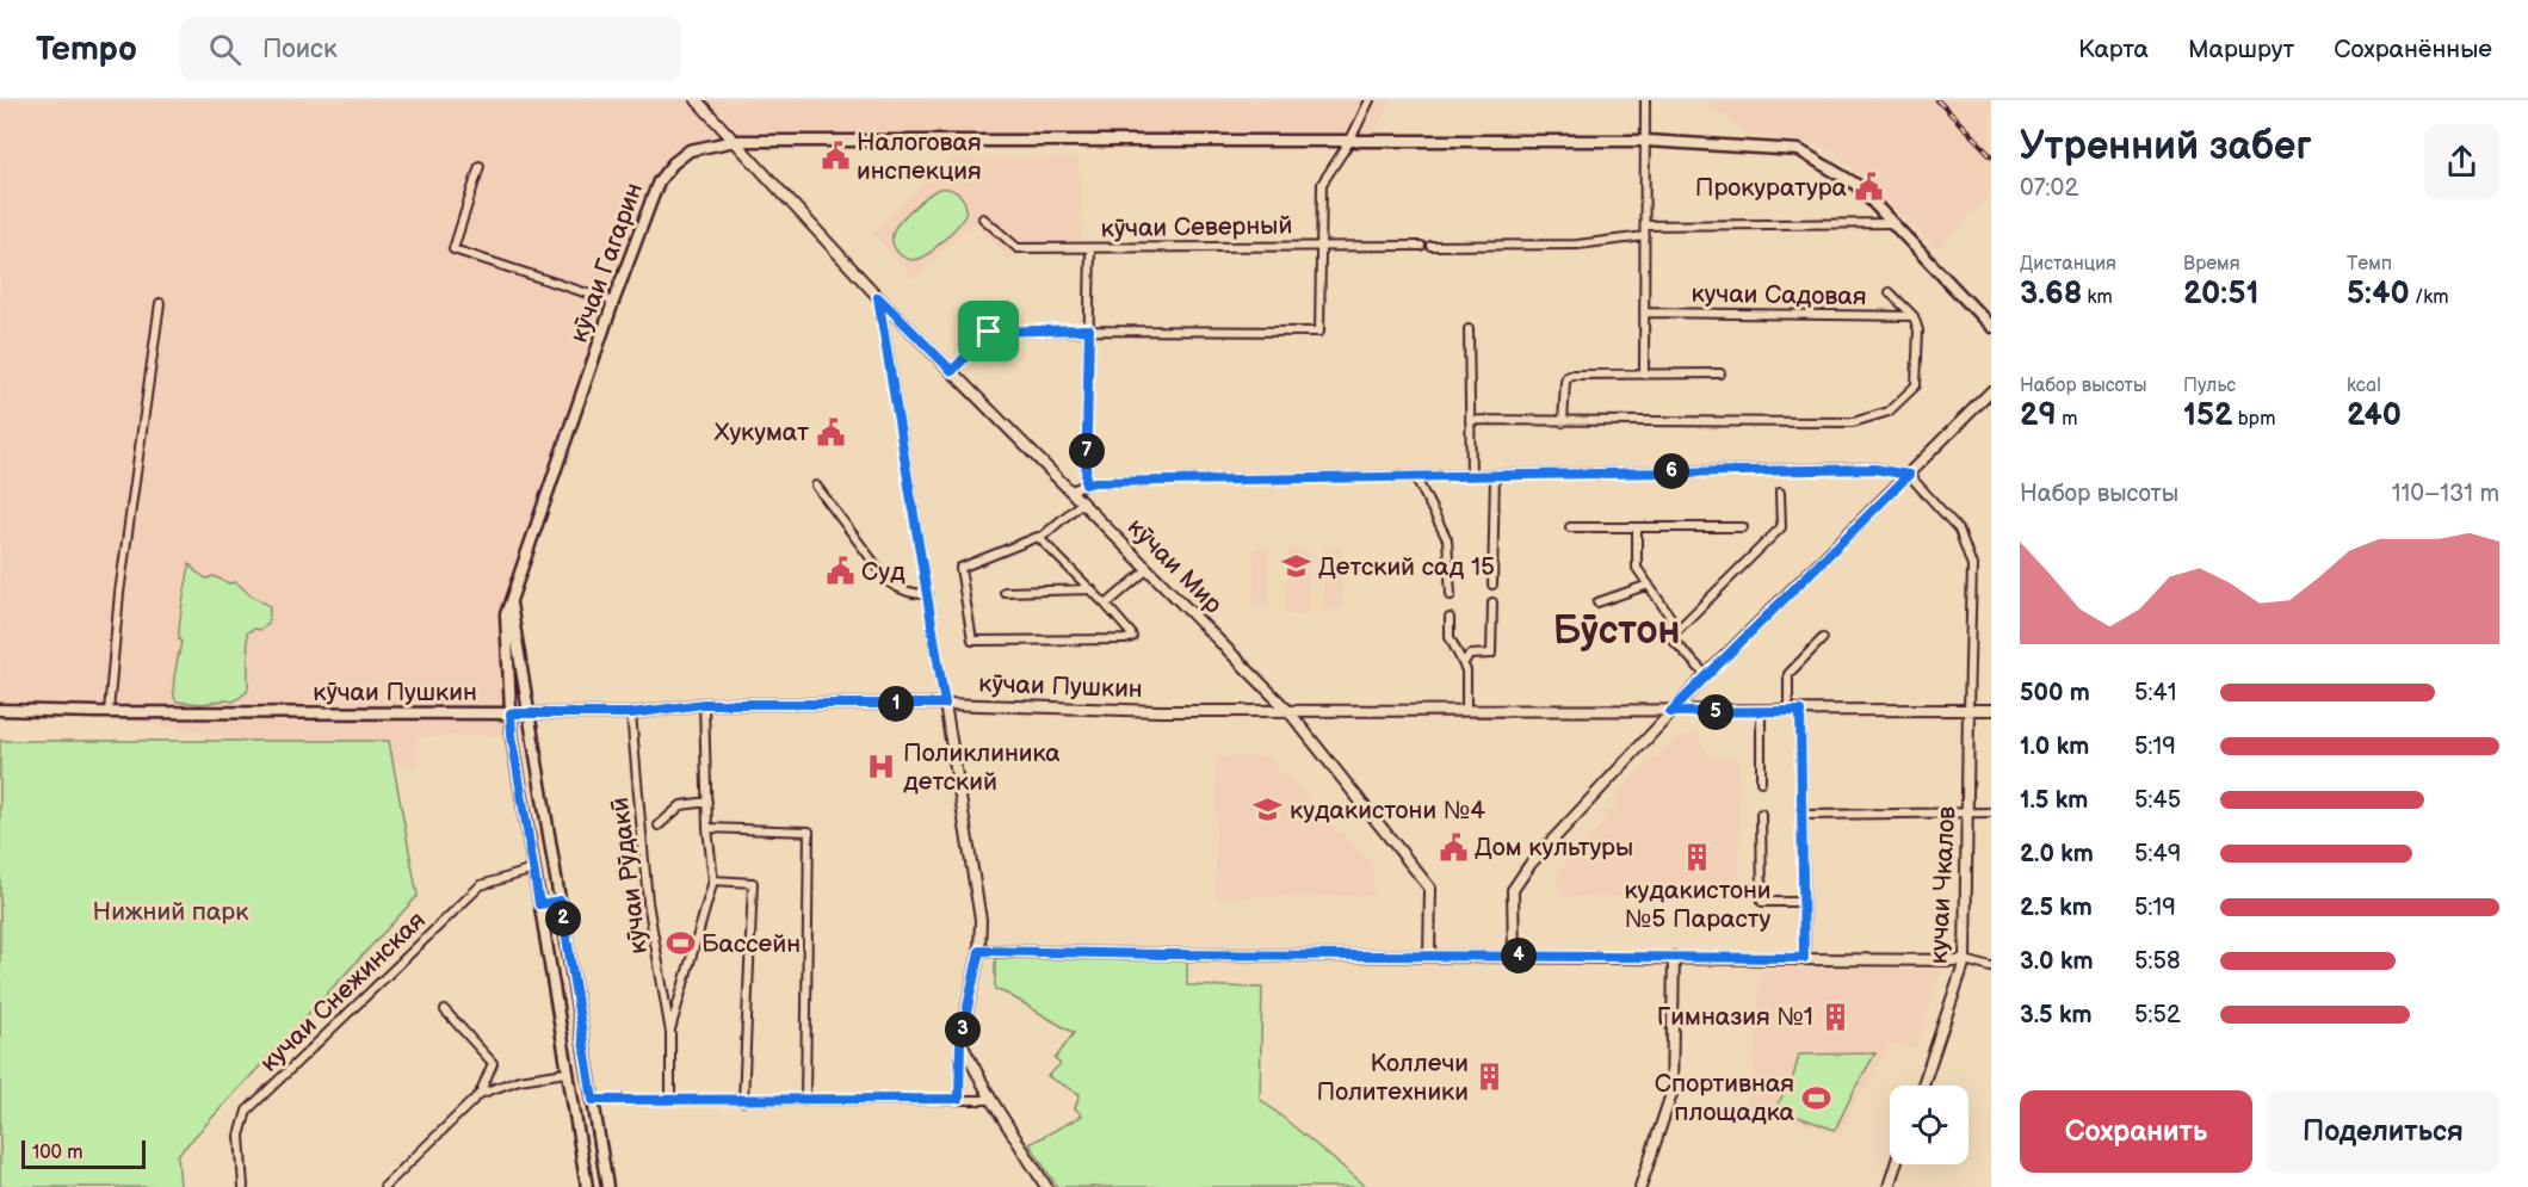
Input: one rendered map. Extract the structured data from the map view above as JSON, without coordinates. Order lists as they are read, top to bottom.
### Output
{
  "streets": {
    "main road": ["кӯчаи Гагарин", "кӯчаи Пушкин"],
    "street": [
      "кӯчаи Северный",
      "кучаи Садовая",
      "кӯчаи Мир",
      "кӯчаи Рӯдакӣ",
      "кучаи Чкалов",
      "кучаи Снежинская"
    ]
  },
  "crossings": [
    ["кӯчаи Гагарин", "кӯчаи Мир"],
    ["кӯчаи Мир", "кӯчаи Пушкин"],
    ["кӯчаи Пушкин", "кӯчаи Рӯдакӣ"],
    ["кӯчаи Пушкин", "кучаи Чкалов"]
  ],
  "districts": ["Бӯстон"],
  "parks": ["Нижний парк"],
  "places": {
    "public building": [
      "Налоговая инспекция",
      "Прокуратура",
      "Хукумат",
      "Суд",
      "Дом культуры"
    ],
    "school or university": ["Детский сад 15", "кудакистони №4"],
    "hospital": ["Поликлиника детский"],
    "building": ["кудакистони №5 Парасту", "Гимназия №1", "Коллечи Политехники"],
    "sports": ["Бассейн", "Спортивная площадка"]
  },
  "scale_bar": "100 m",
  "page": {
    "header": "Tempo",
    "search": "Поиск",
    "nav": ["Карта", "Маршрут", "Сохранённые"],
    "heading": ["Утренний забег", "07:02"],
    "stats": [
      ["Дистанция", "3.68 km"],
      ["Время", "20:51"],
      ["Темп", "5:40 /km"],
      ["Набор высоты", "29 m"],
      ["Пульс", "152 bpm"],
      ["kcal", "240"]
    ],
    "pins": [
      "7",
      "6",
      "1",
      "5",
      "2",
      "4",
      "3"
    ],
    "chart": ["Набор высоты", "110–131 m"],
    "list": [
      {
        "name": "500 m",
        "note": "5:41"
      },
      {
        "name": "1.0 km",
        "note": "5:19"
      },
      {
        "name": "1.5 km",
        "note": "5:45"
      },
      {
        "name": "2.0 km",
        "note": "5:49"
      },
      {
        "name": "2.5 km",
        "note": "5:19"
      },
      {
        "name": "3.0 km",
        "note": "5:58"
      },
      {
        "name": "3.5 km",
        "note": "5:52"
      }
    ],
    "buttons": ["Сохранить", "Поделиться"],
    "scale": "100 m"
  }
}
